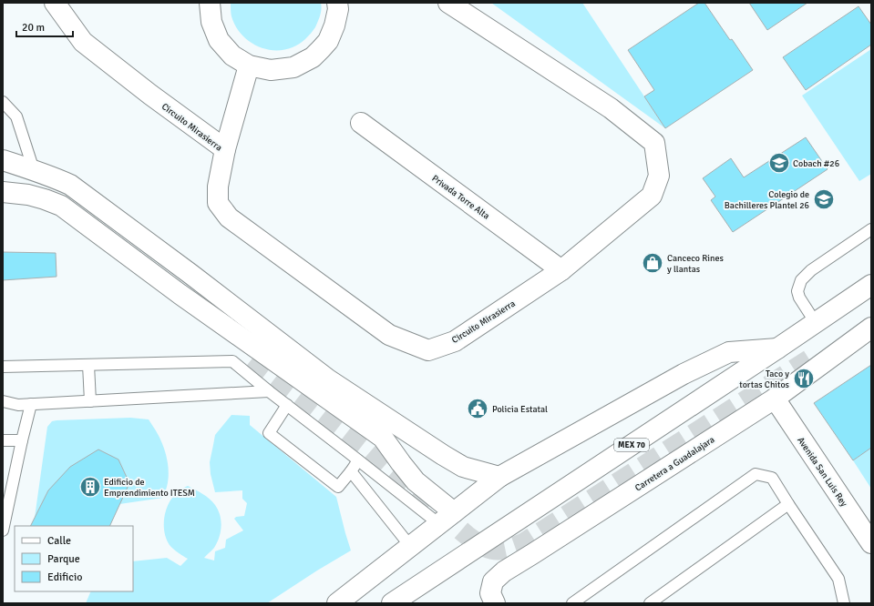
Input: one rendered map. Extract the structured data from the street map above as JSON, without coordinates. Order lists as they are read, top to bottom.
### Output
{
  "streets": {
    "main road": [
      "Circuito Mirasierra",
      "Privada Torre Alta",
      "MEX 70",
      "Carretera a Guadalajara",
      "Avenida San Luis Rey"
    ]
  },
  "crossings": [
    ["Circuito Mirasierra", "Privada Torre Alta"],
    ["Carretera a Guadalajara", "Avenida San Luis Rey"]
  ],
  "places": {
    "school or university": ["Cobach #26", "Colegio de Bachilleres Plantel 26"],
    "shop": ["Canceco Rines y llantas"],
    "restaurant": ["Taco y tortas Chitos"],
    "public building": ["Policia Estatal"],
    "building": ["Edificio de Emprendimiento ITESM"]
  },
  "legend": ["Calle", "Parque", "Edificio"],
  "scale_bar": "20 m"
}
